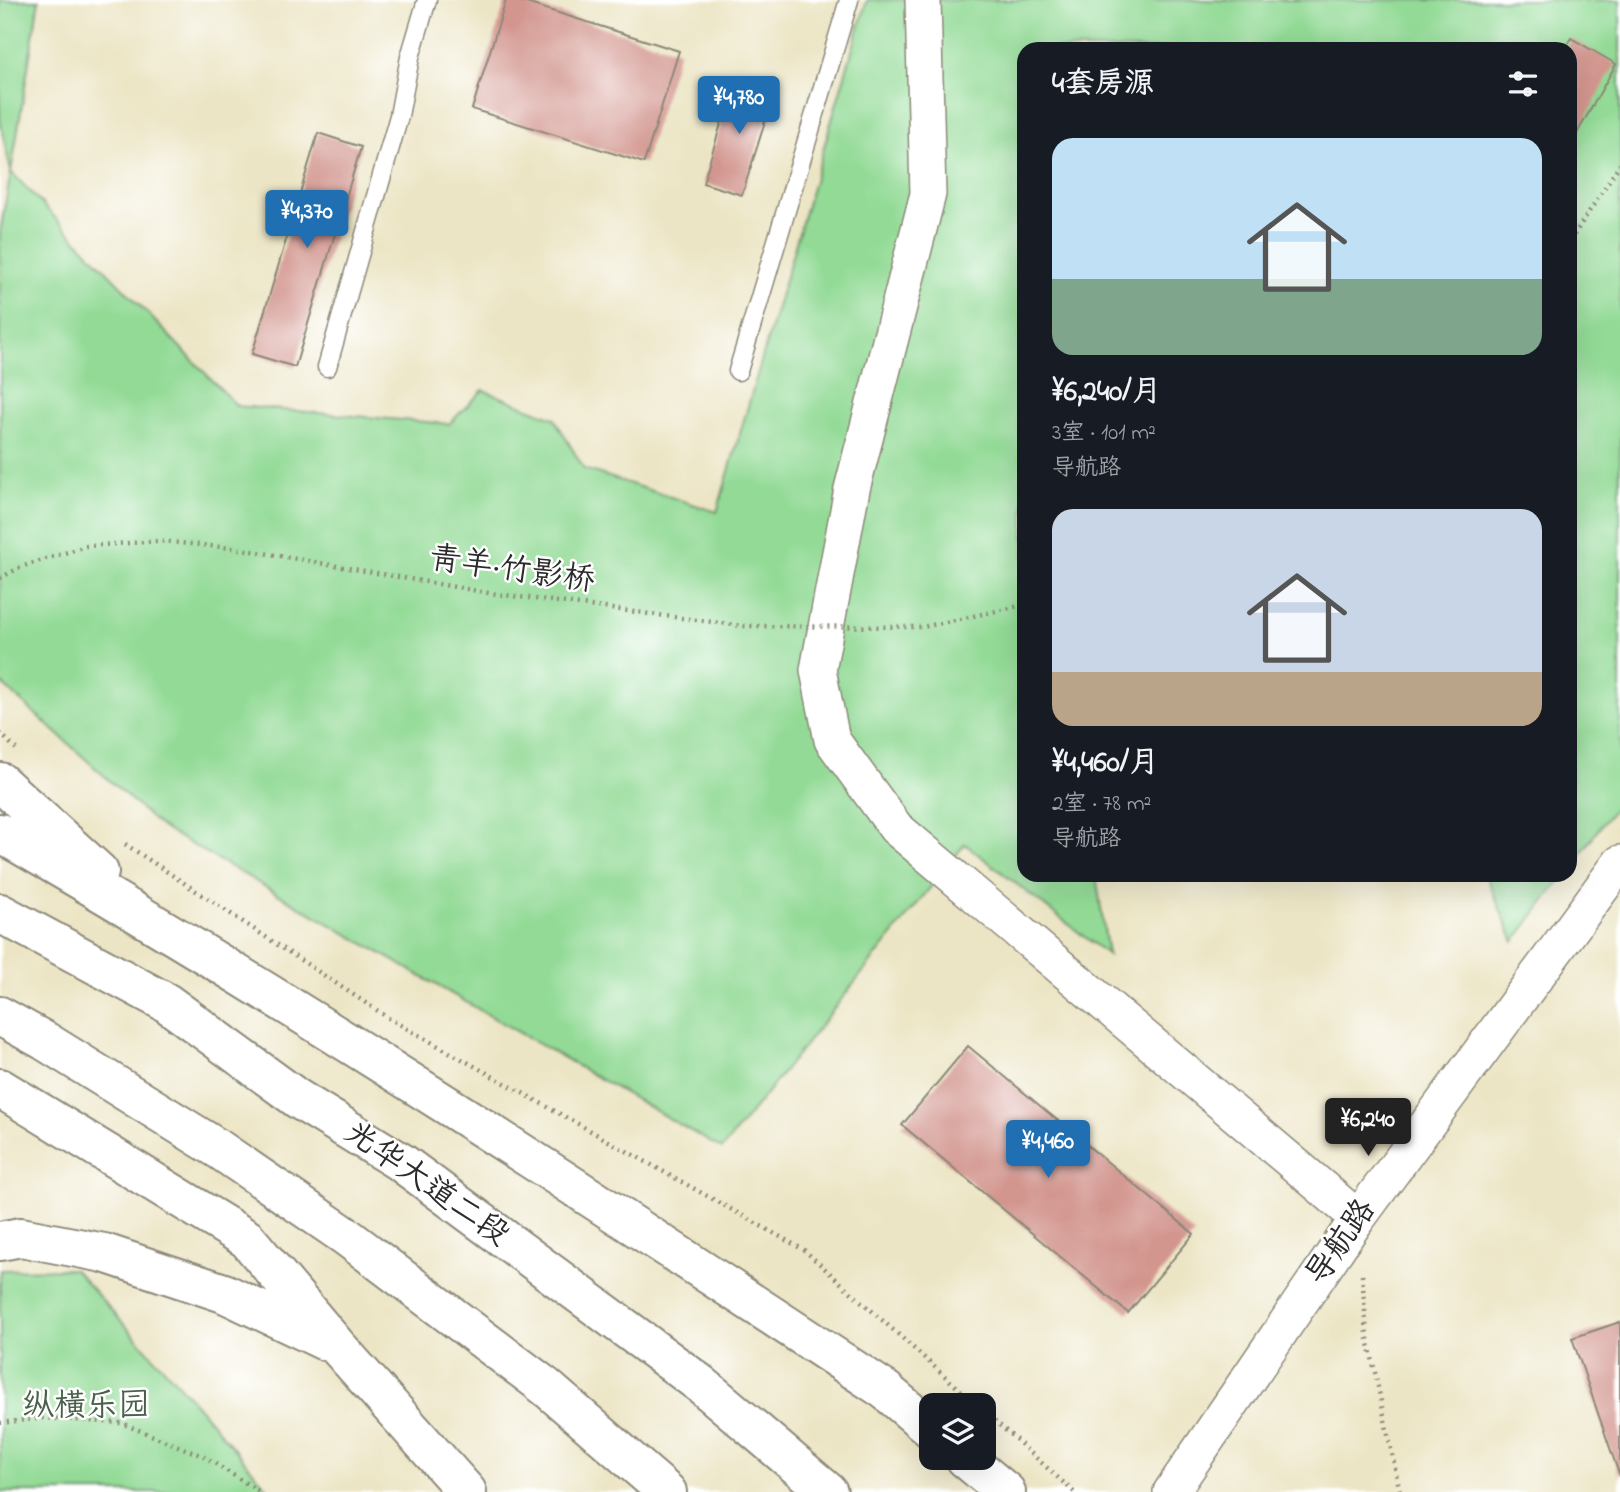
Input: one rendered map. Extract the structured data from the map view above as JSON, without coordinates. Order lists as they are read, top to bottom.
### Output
{
  "streets": {
    "main road": ["光华大道二段"],
    "street": ["导航路"],
    "path": ["青羊·竹影桥"]
  },
  "parks": ["纵横乐园"],
  "page": {
    "heading": "4套房源",
    "price": [
      "¥4,780",
      "¥4,370",
      "¥6,240",
      "¥4,460"
    ],
    "list": [
      {
        "name": "¥6,240/月",
        "note": "3室 · 101 m² · 导航路"
      },
      {
        "name": "¥4,460/月",
        "note": "2室 · 78 m² · 导航路"
      }
    ]
  }
}
